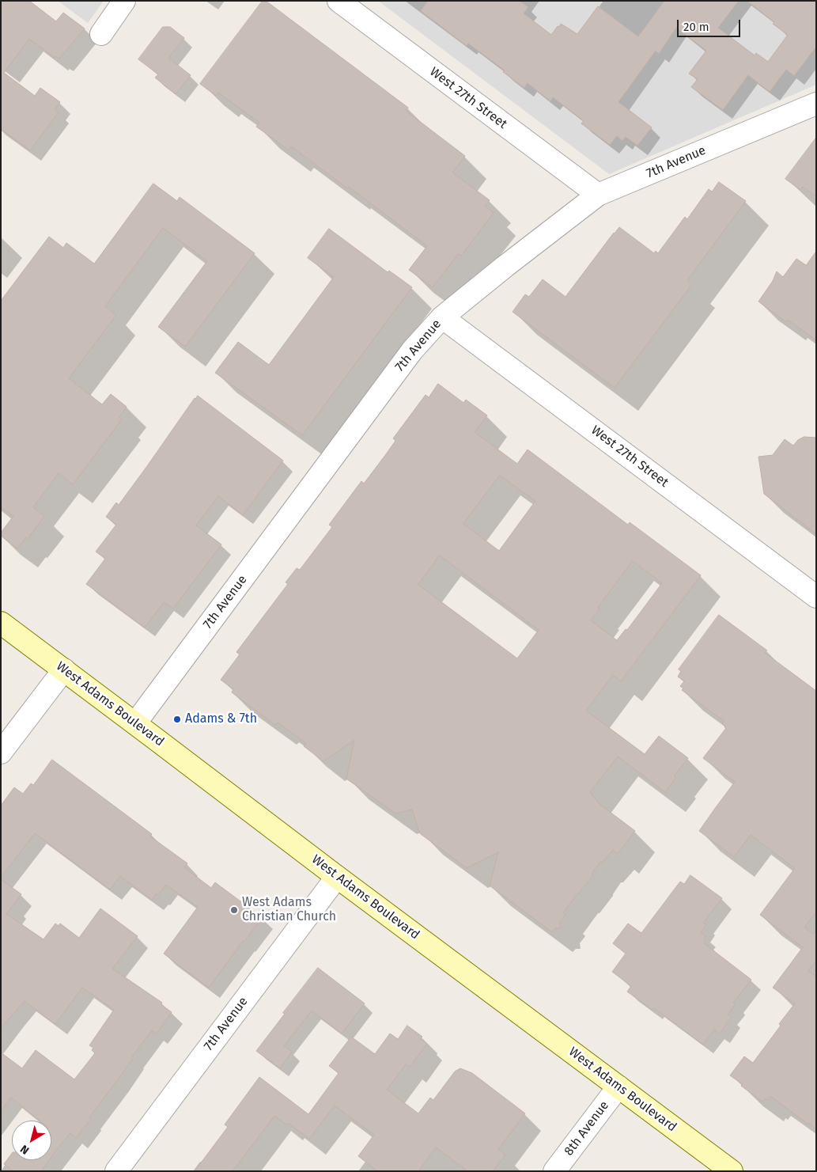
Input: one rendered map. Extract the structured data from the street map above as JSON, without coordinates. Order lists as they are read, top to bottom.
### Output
{
  "streets": {
    "main road": ["West Adams Boulevard"],
    "street": ["West 27th Street", "7th Avenue", "8th Avenue"]
  },
  "crossings": [
    ["West 27th Street", "7th Avenue"],
    ["7th Avenue", "West Adams Boulevard"],
    ["West Adams Boulevard", "8th Avenue"]
  ],
  "places": ["Adams & 7th", "West Adams Christian Church"],
  "scale_bar": "20 m",
  "north": "bottom left"
}
